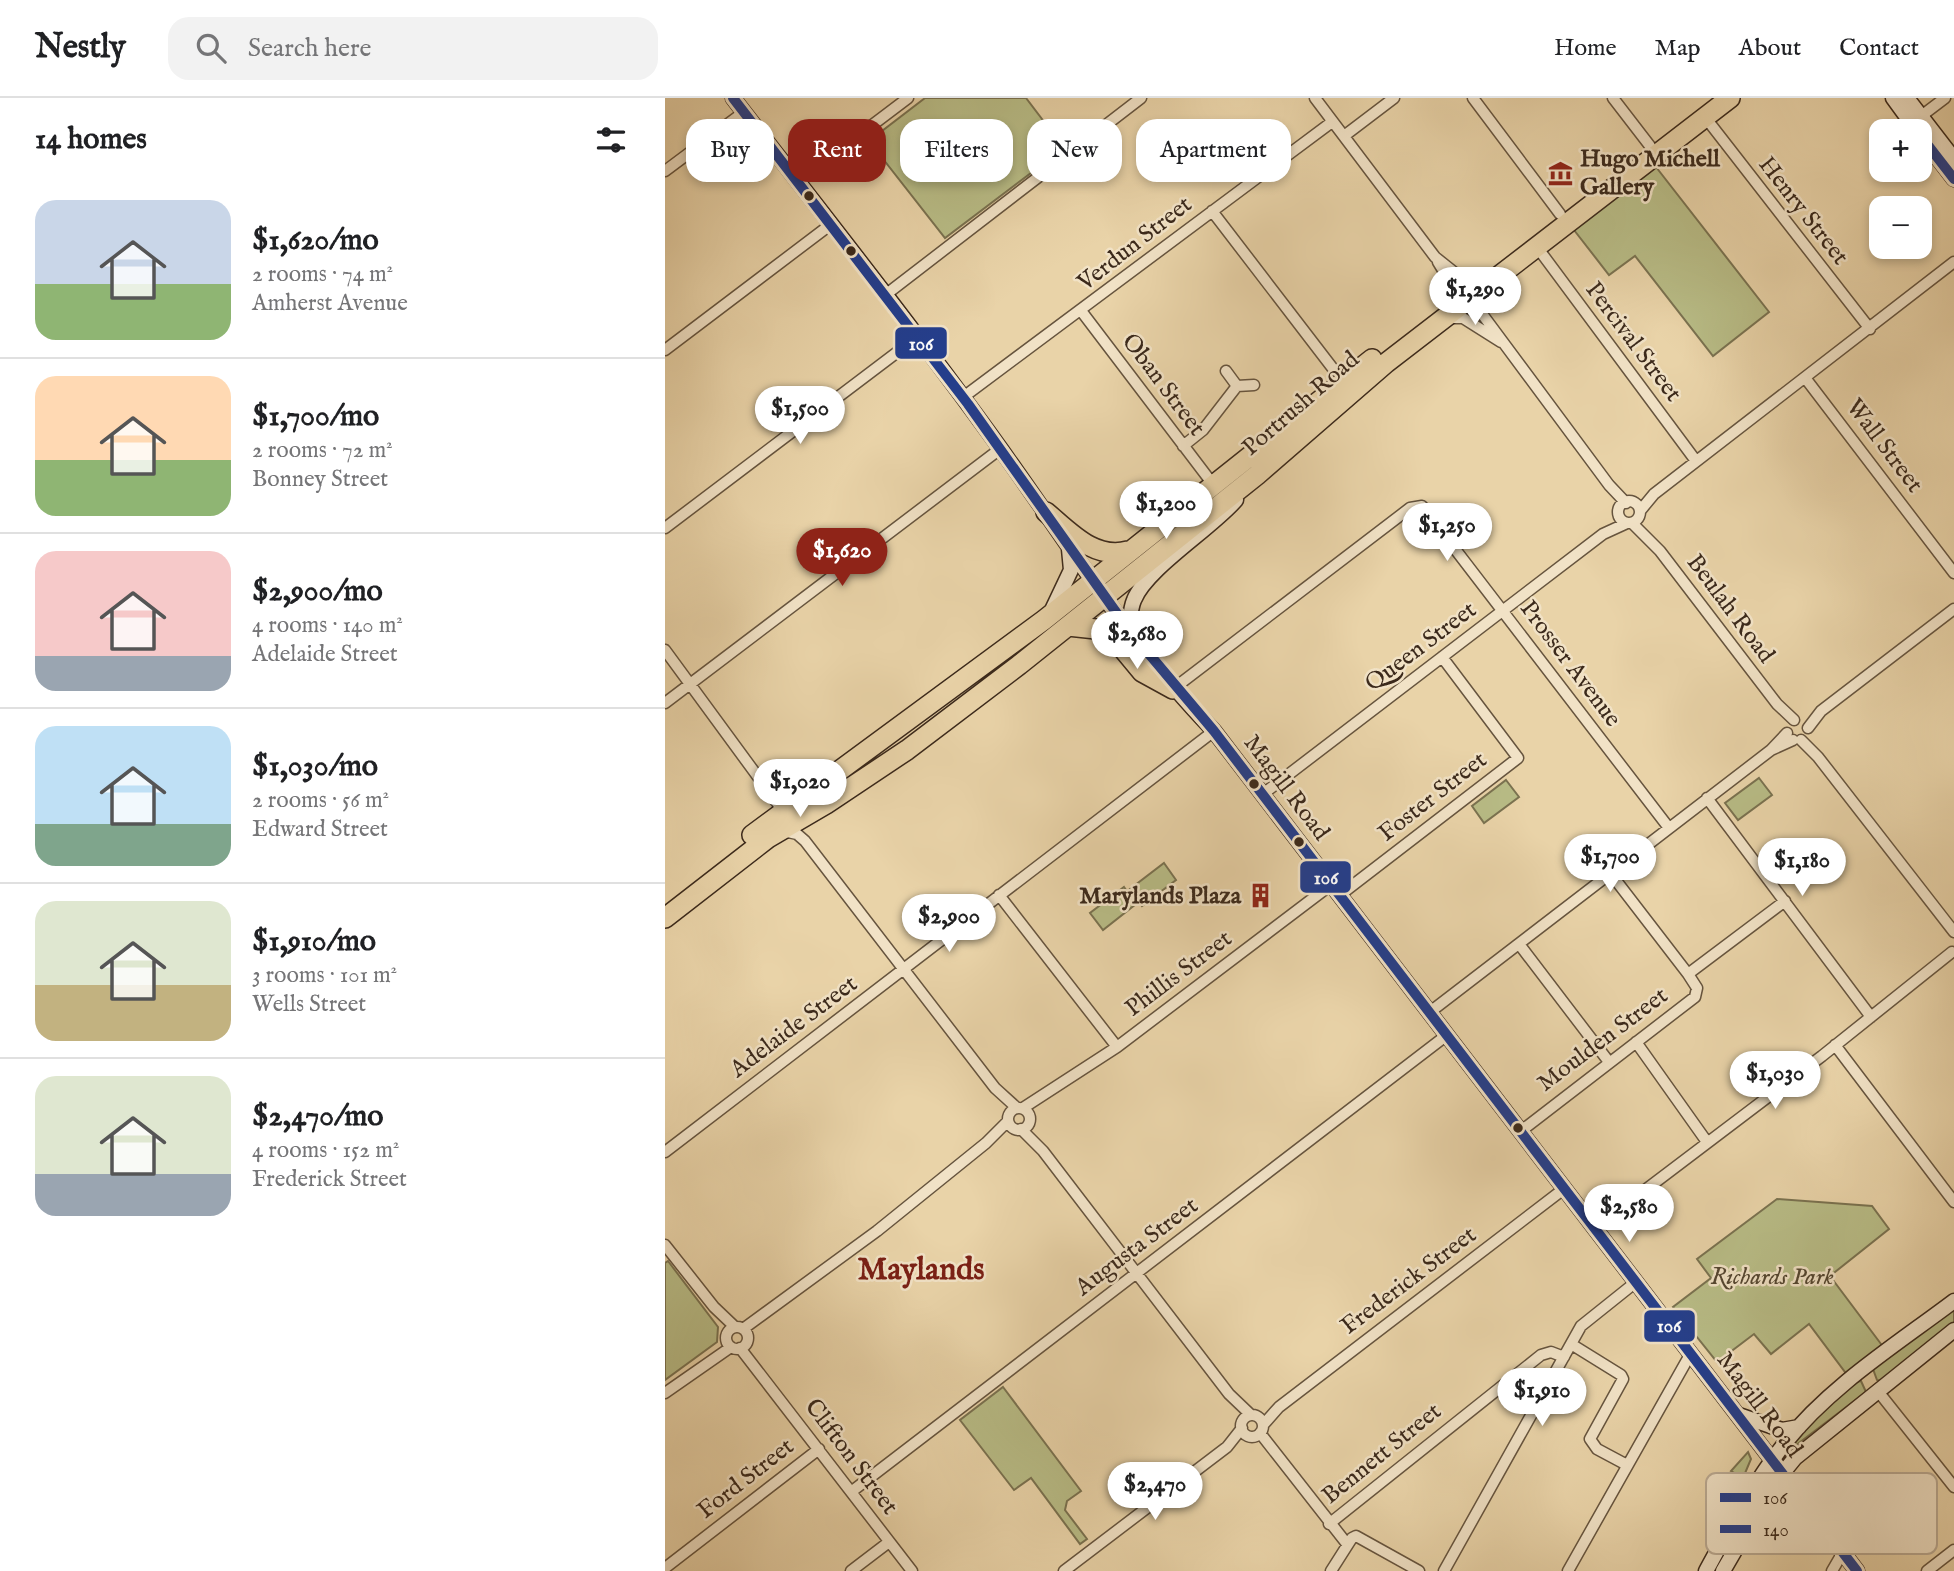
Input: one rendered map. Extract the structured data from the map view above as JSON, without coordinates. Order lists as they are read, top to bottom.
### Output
{
  "streets": {
    "highway": ["Portrush Road"],
    "main road": ["Magill Road"],
    "street": [
      "Henry Street",
      "Verdun Street",
      "Percival Street",
      "Oban Street",
      "Wall Street",
      "Beulah Road",
      "Queen Street",
      "Prosser Avenue",
      "Foster Street",
      "Phillis Street",
      "Adelaide Street",
      "Moulden Street",
      "Augusta Street",
      "Frederick Street",
      "Bennett Street",
      "Clifton Street",
      "Ford Street"
    ]
  },
  "crossings": [
    ["Henry Street", "Queen Street"],
    ["Verdun Street", "Oban Street"],
    ["Verdun Street", "Beulah Road"],
    ["Verdun Street", "Magill Road"],
    ["Percival Street", "Queen Street"],
    ["Oban Street", "Portrush Road"],
    ["Portrush Road", "Beulah Road"],
    ["Portrush Road", "Magill Road"],
    ["Wall Street", "Queen Street"],
    ["Beulah Road", "Queen Street"],
    ["Queen Street", "Prosser Avenue"],
    ["Queen Street", "Magill Road"],
    ["Queen Street", "Foster Street"],
    ["Prosser Avenue", "Magill Road"],
    ["Magill Road", "Foster Street"],
    ["Magill Road", "Phillis Street"],
    ["Magill Road", "Adelaide Street"],
    ["Magill Road", "Moulden Street"],
    ["Magill Road", "Augusta Street"],
    ["Magill Road", "Frederick Street"],
    ["Foster Street", "Phillis Street"],
    ["Phillis Street", "Clifton Street"],
    ["Augusta Street", "Clifton Street"],
    ["Clifton Street", "Ford Street"]
  ],
  "districts": ["Maylands"],
  "parks": ["Richards Park"],
  "places": {
    "museum": ["Hugo Michell Gallery"],
    "building": ["Marylands Plaza"]
  },
  "lines": ["transit line 106", "transit line 140"],
  "legend": ["106", "140"],
  "page": {
    "header": "Nestly",
    "search": "Search here",
    "nav": [
      "Home",
      "Map",
      "About",
      "Contact"
    ],
    "heading": "14 homes",
    "map_buttons": ["+", "−"],
    "chip": [
      "Buy",
      "Rent",
      "Filters",
      "New",
      "Apartment"
    ],
    "list": [
      {
        "name": "$1,620/mo",
        "note": "2 rooms · 74 m² · Amherst Avenue"
      },
      {
        "name": "$1,700/mo",
        "note": "2 rooms · 72 m² · Bonney Street"
      },
      {
        "name": "$2,900/mo",
        "note": "4 rooms · 140 m² · Adelaide Street"
      },
      {
        "name": "$1,030/mo",
        "note": "2 rooms · 56 m² · Edward Street"
      },
      {
        "name": "$1,910/mo",
        "note": "3 rooms · 101 m² · Wells Street"
      },
      {
        "name": "$2,470/mo",
        "note": "4 rooms · 152 m² · Frederick Street"
      }
    ],
    "price": [
      "$1,290",
      "$1,500",
      "$1,200",
      "$1,250",
      "$1,620",
      "$2,680",
      "$1,020",
      "$1,700",
      "$1,180",
      "$2,900",
      "$1,030",
      "$2,580",
      "$1,910",
      "$2,470"
    ]
  }
}
